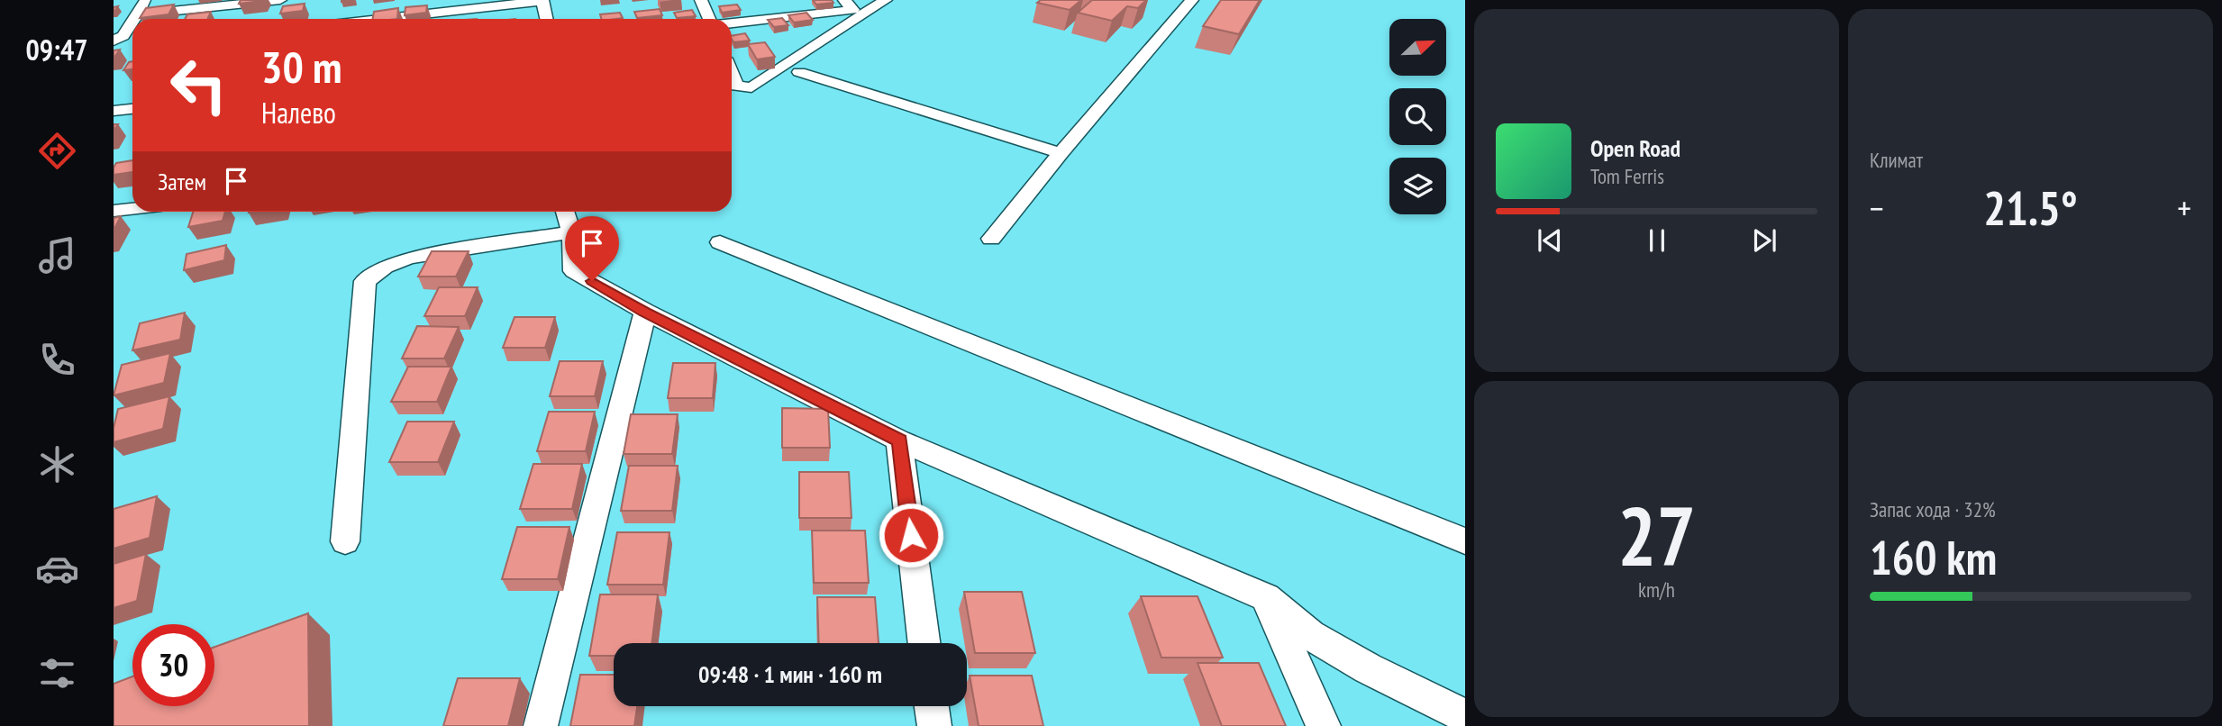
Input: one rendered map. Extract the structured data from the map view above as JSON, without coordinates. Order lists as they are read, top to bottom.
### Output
{
  "north": "top right",
  "page": {
    "tabs": "09:47",
    "tile": [
      "Климат",
      ["27", "km/h"],
      ["Запас хода · 32%", "160 km"]
    ],
    "turn": ["30 m", "Налево"],
    "song": ["Open Road", "Tom Ferris"],
    "then": "Затем",
    "heat": ["−", "21.5°", "+"],
    "limit": "30",
    "trip": "09:48 · 1 мин · 160 m"
  }
}
